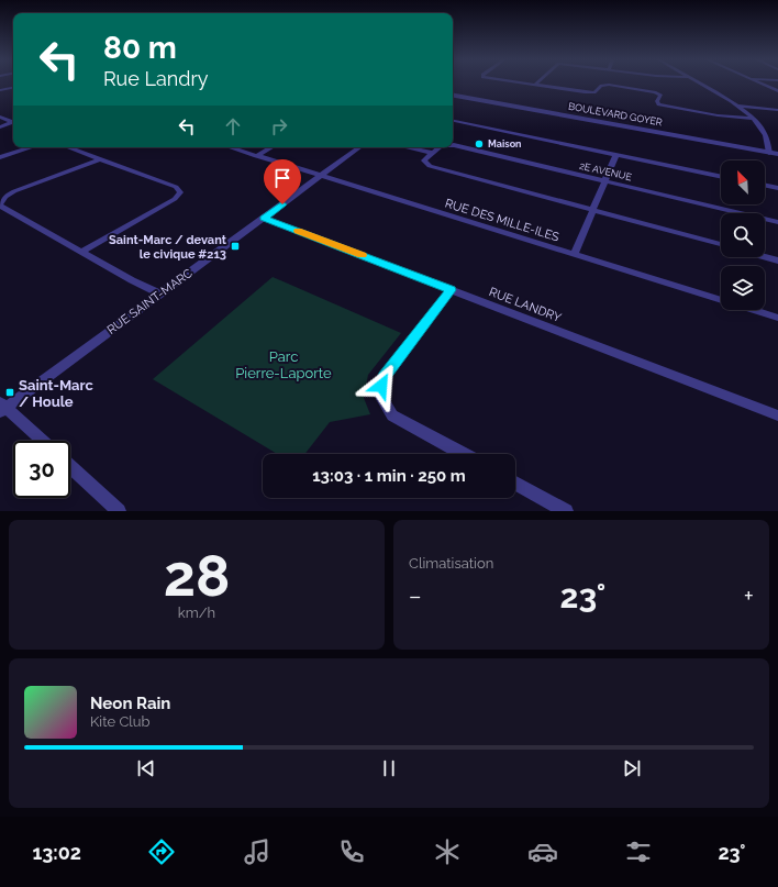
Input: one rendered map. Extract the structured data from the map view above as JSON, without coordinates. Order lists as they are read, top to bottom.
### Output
{
  "streets": {
    "street": [
      "BOULEVARD GOYER",
      "2E AVENUE",
      "RUE DES MILLE-ILES",
      "RUE SAINT-MARC",
      "RUE LANDRY"
    ]
  },
  "crossings": [
    ["RUE DES MILLE-ILES", "RUE SAINT-MARC"],
    ["RUE SAINT-MARC", "RUE LANDRY"]
  ],
  "parks": ["Parc Pierre-Laporte"],
  "places": {
    "other": ["Maison"],
    "transit": ["Saint-Marc / devant le civique #213", "Saint-Marc / Houle"]
  },
  "north": "top left",
  "page": {
    "turn": ["80 m", "Rue Landry"],
    "limit": "30",
    "trip": "13:03 · 1 min · 250 m",
    "tile": [
      ["28", "km/h"],
      "Climatisation"
    ],
    "heat": ["−", "23°", "+"],
    "song": ["Neon Rain", "Kite Club"],
    "tabs": ["13:02", "23°"]
  }
}
